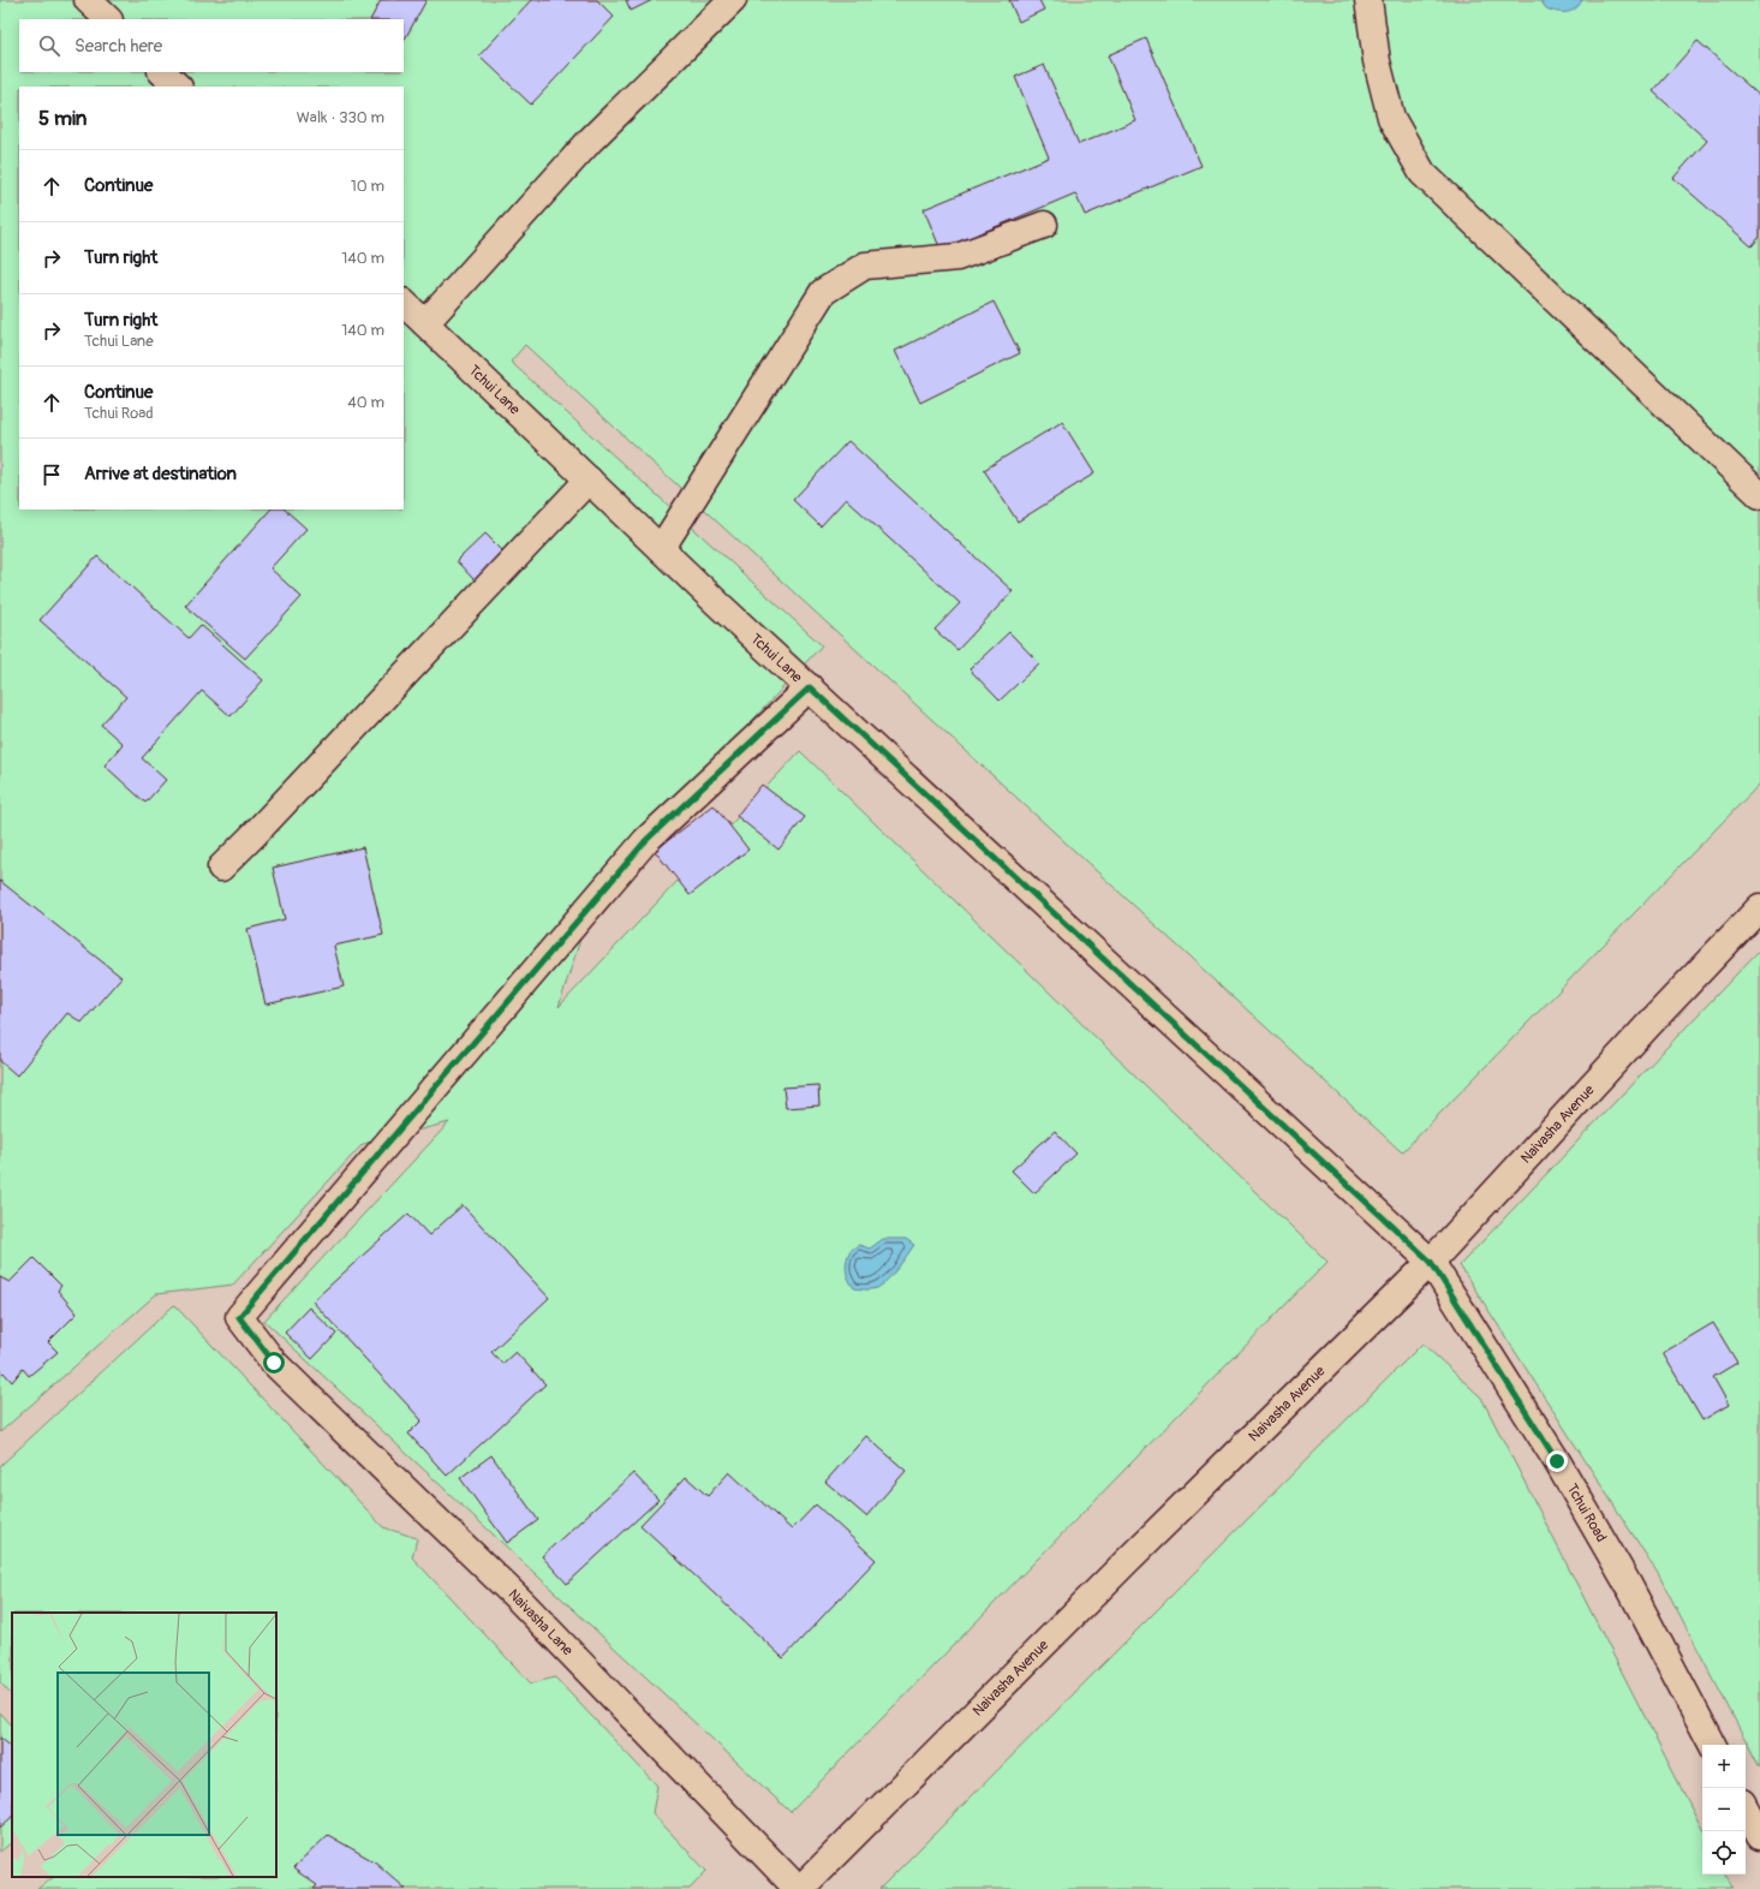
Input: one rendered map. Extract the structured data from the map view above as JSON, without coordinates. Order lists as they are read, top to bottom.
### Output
{
  "streets": {
    "street": [
      "Tchui Lane",
      "Naivasha Avenue",
      "Tchui Road",
      "Naivasha Lane"
    ]
  },
  "crossings": [
    ["Tchui Lane", "Naivasha Avenue"],
    ["Tchui Lane", "Tchui Road"],
    ["Tchui Lane", "Naivasha Lane"],
    ["Naivasha Avenue", "Tchui Road"],
    ["Naivasha Avenue", "Naivasha Lane"]
  ],
  "page": {
    "search": "Search here",
    "heading": ["5 min", "Walk · 330 m"],
    "list": [
      ["Continue", "10 m"],
      ["Turn right", "140 m"],
      ["Turn right", "Tchui Lane", "140 m"],
      ["Continue", "Tchui Road", "40 m"],
      "Arrive at destination"
    ],
    "map_buttons": ["+", "−"]
  }
}
